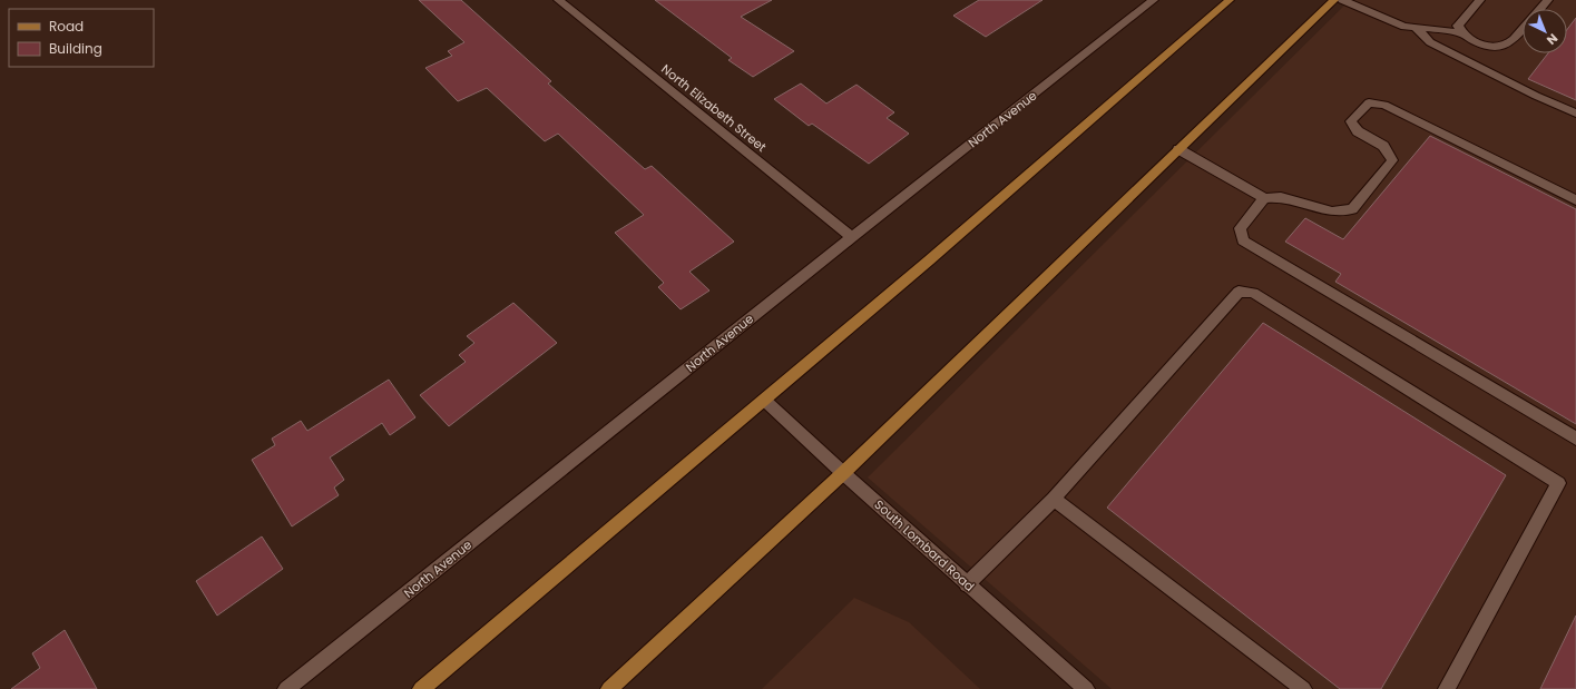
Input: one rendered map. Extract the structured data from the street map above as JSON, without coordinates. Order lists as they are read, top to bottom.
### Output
{
  "streets": {
    "street": ["North Elizabeth Street", "North Avenue", "South Lombard Road"]
  },
  "crossings": [
    ["North Elizabeth Street", "North Avenue"]
  ],
  "legend": ["Road", "Building"],
  "north": "bottom right"
}
